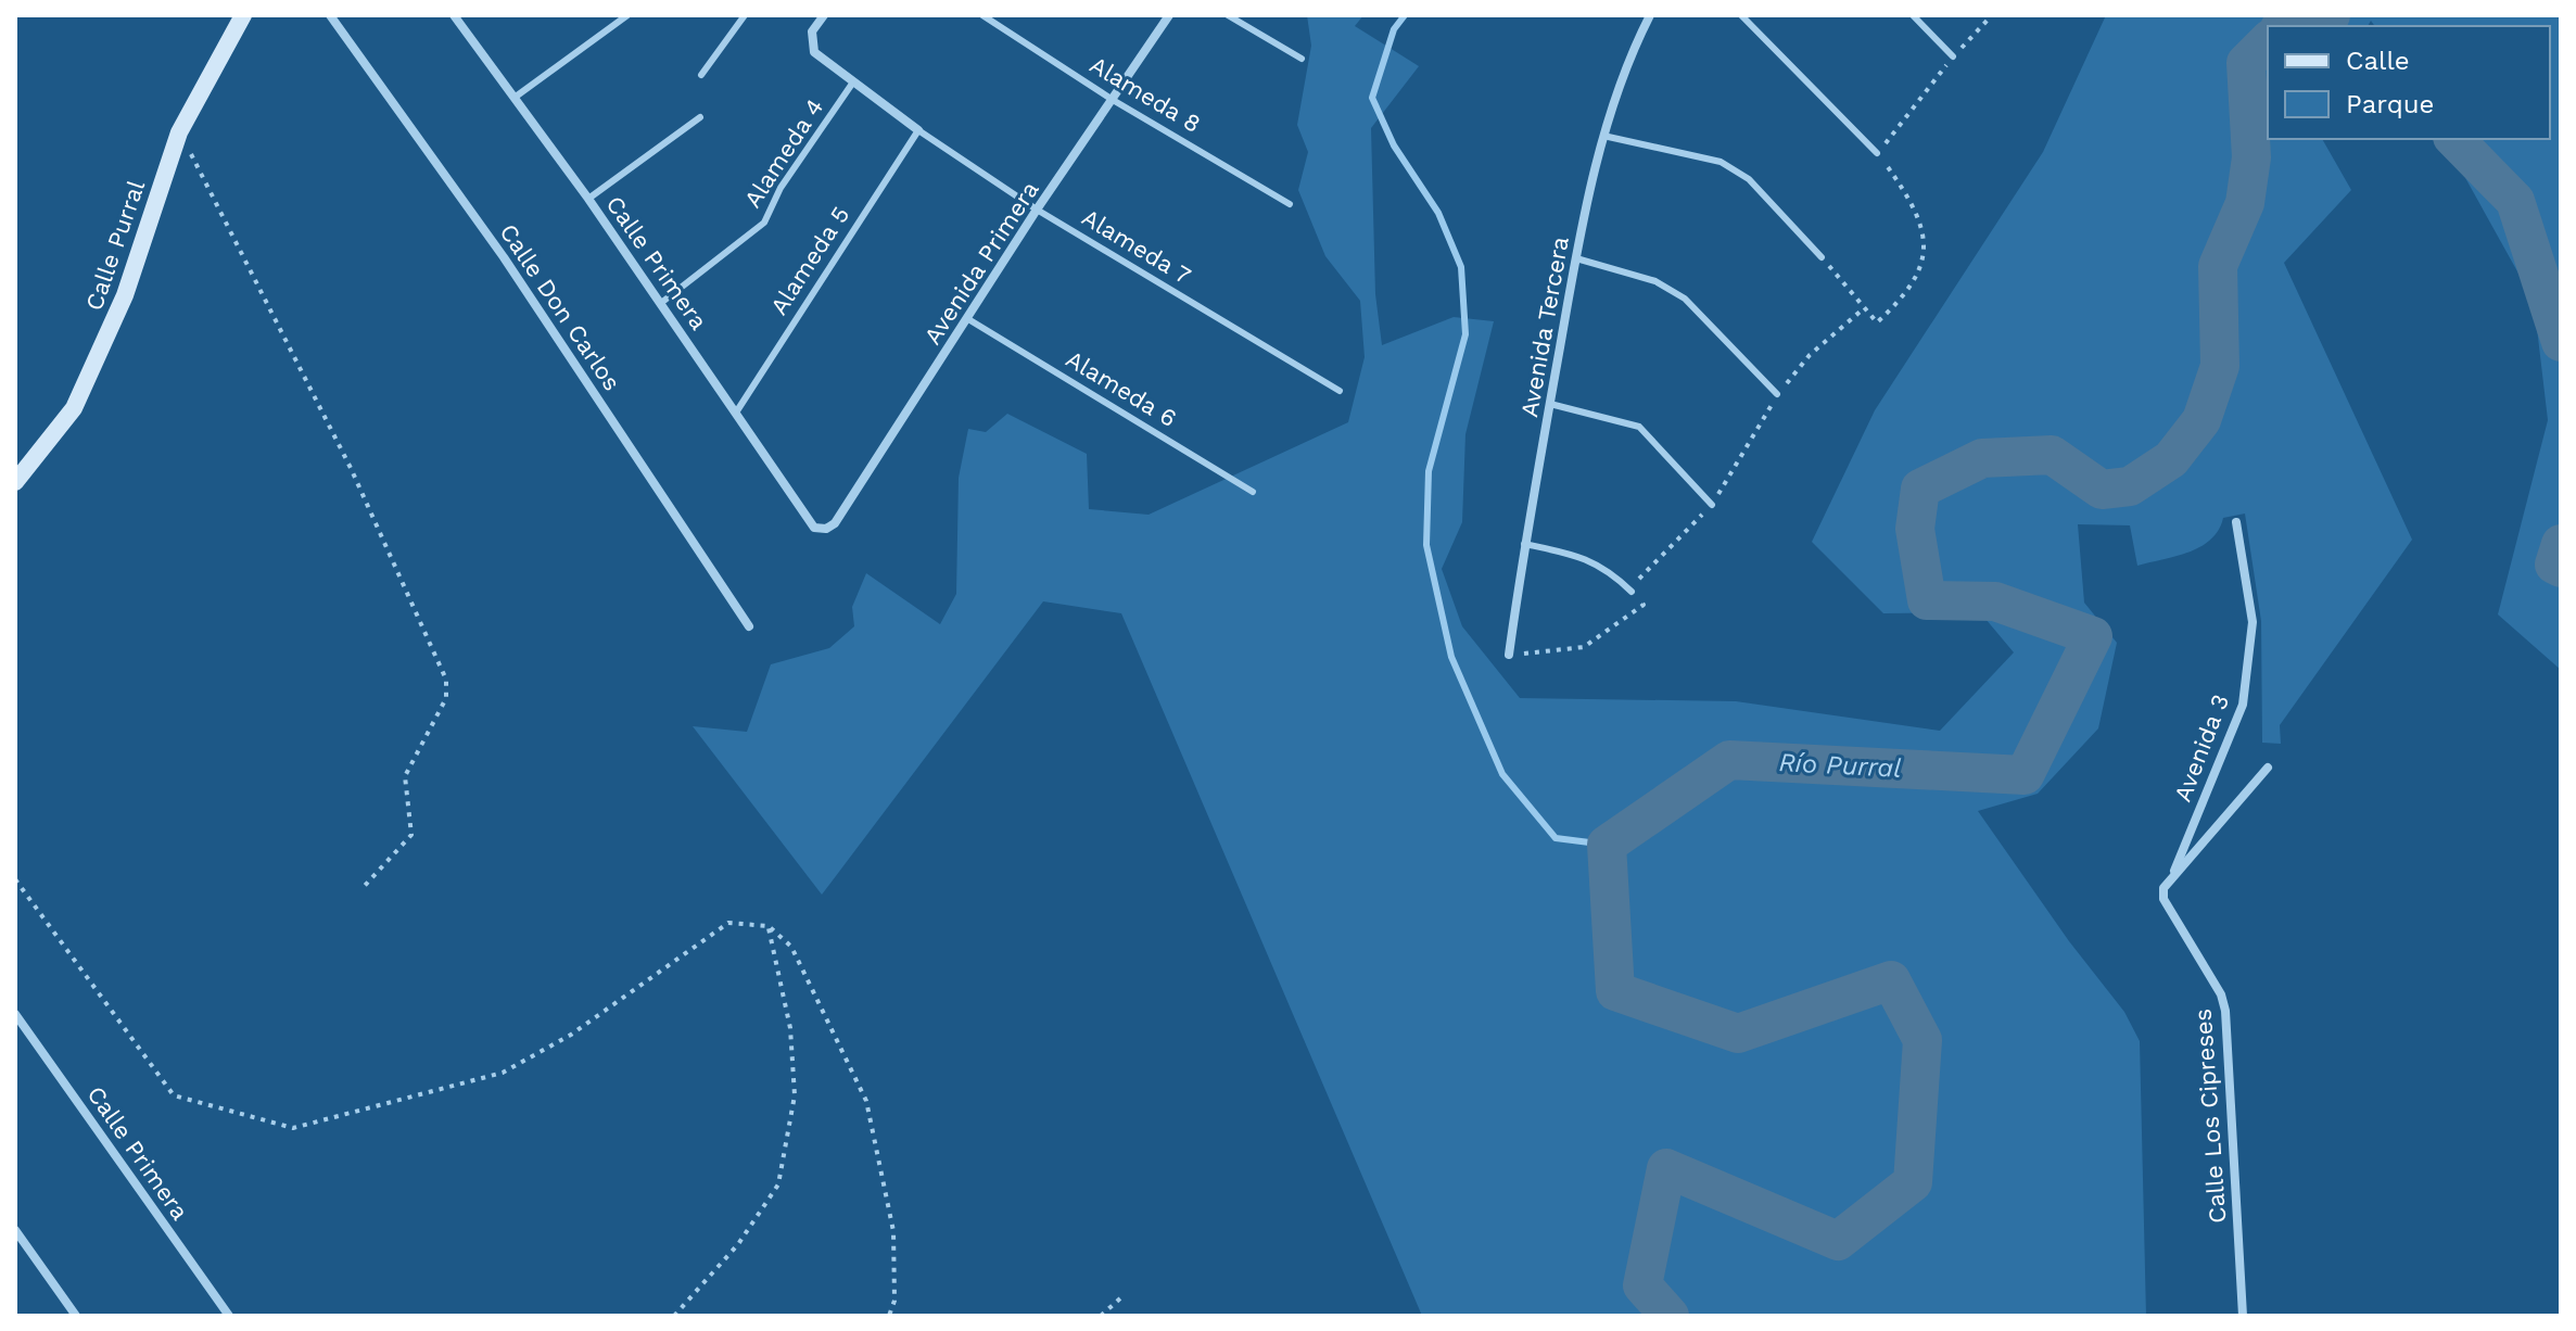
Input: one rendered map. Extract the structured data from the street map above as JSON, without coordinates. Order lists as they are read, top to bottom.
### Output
{
  "streets": {
    "street": [
      "Calle Purral",
      "Calle Primera",
      "Avenida Primera",
      "Calle Don Carlos",
      "Avenida Tercera",
      "Avenida 3",
      "Calle Los Cipreses"
    ],
    "lane": [
      "Alameda 8",
      "Alameda 4",
      "Alameda 7",
      "Alameda 5",
      "Alameda 6"
    ]
  },
  "crossings": [
    ["Alameda 8", "Avenida Primera"],
    ["Alameda 4", "Calle Primera"],
    ["Alameda 7", "Alameda 5"],
    ["Alameda 7", "Avenida Primera"],
    ["Alameda 5", "Calle Primera"],
    ["Calle Primera", "Avenida Primera"],
    ["Avenida Primera", "Alameda 6"],
    ["Avenida 3", "Calle Los Cipreses"]
  ],
  "water": ["Río Purral"],
  "legend": ["Calle", "Parque"]
}
